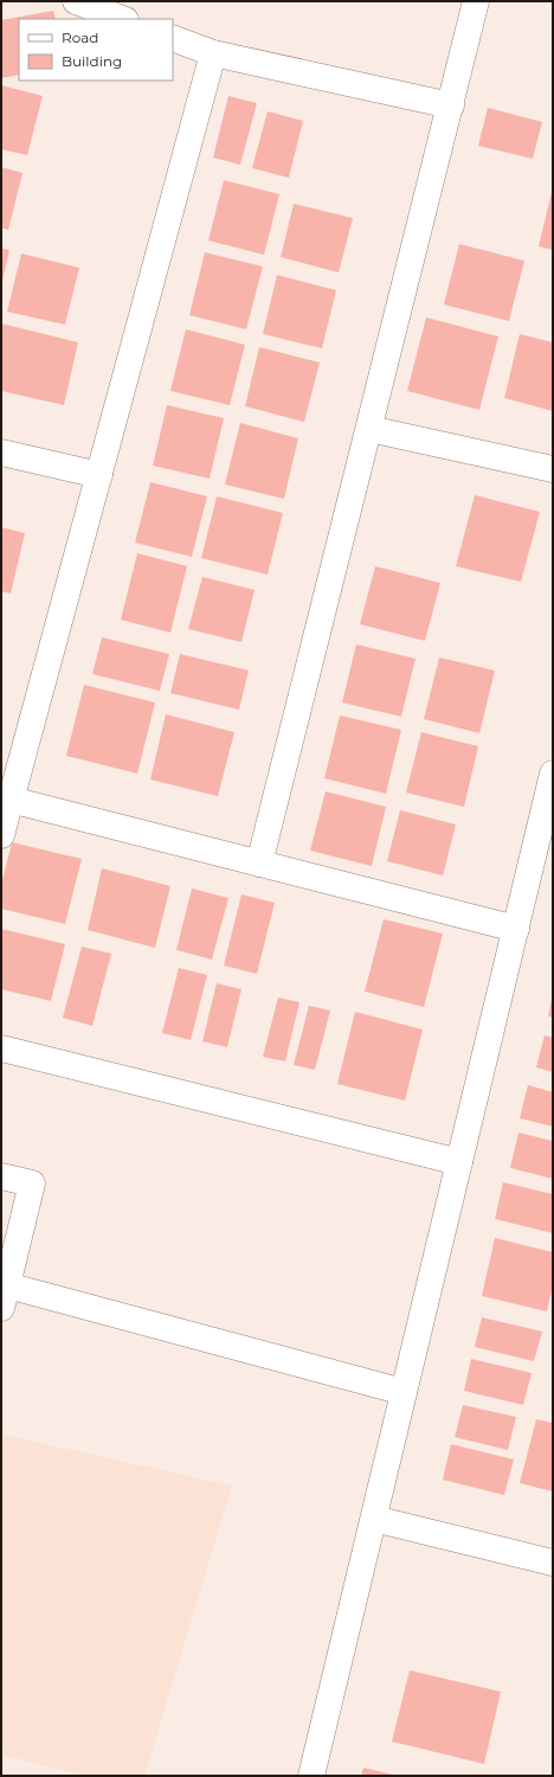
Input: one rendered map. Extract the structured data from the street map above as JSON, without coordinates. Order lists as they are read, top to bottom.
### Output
{
  "legend": ["Road", "Building"]
}
